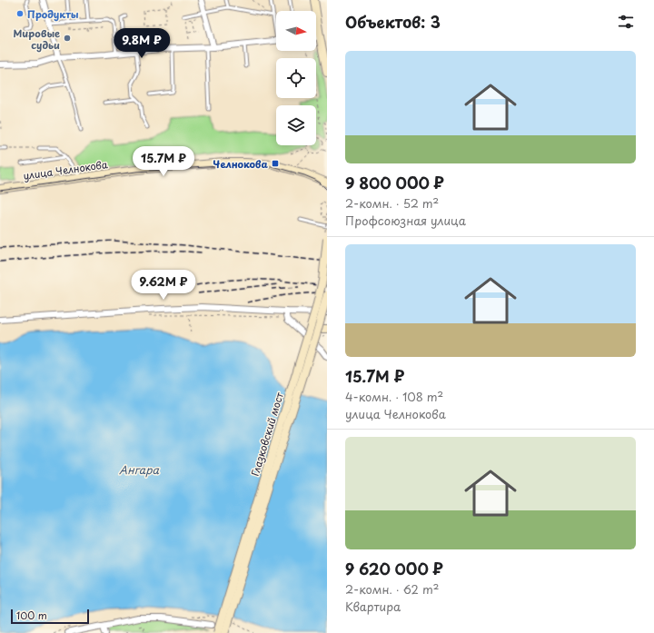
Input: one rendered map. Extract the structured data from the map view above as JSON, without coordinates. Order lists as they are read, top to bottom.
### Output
{
  "streets": {
    "main road": ["улица Челнокова", "Глазковский мост"]
  },
  "water": ["Ангара"],
  "places": {
    "other": ["Продукты", "Мировые судьи"],
    "transit": ["Челнокова"]
  },
  "scale_bar": "100 m",
  "north": "right",
  "page": {
    "heading": "Объектов: 3",
    "price": ["9.8M ₽", "15.7M ₽", "9.62M ₽"],
    "list": [
      {
        "name": "9 800 000 ₽",
        "note": "2-комн. · 52 m² · Профсоюзная улица"
      },
      {
        "name": "15.7M ₽",
        "note": "4-комн. · 108 m² · улица Челнокова"
      },
      {
        "name": "9 620 000 ₽",
        "note": "2-комн. · 62 m² · Квартира"
      }
    ],
    "scale": "100 m"
  }
}
